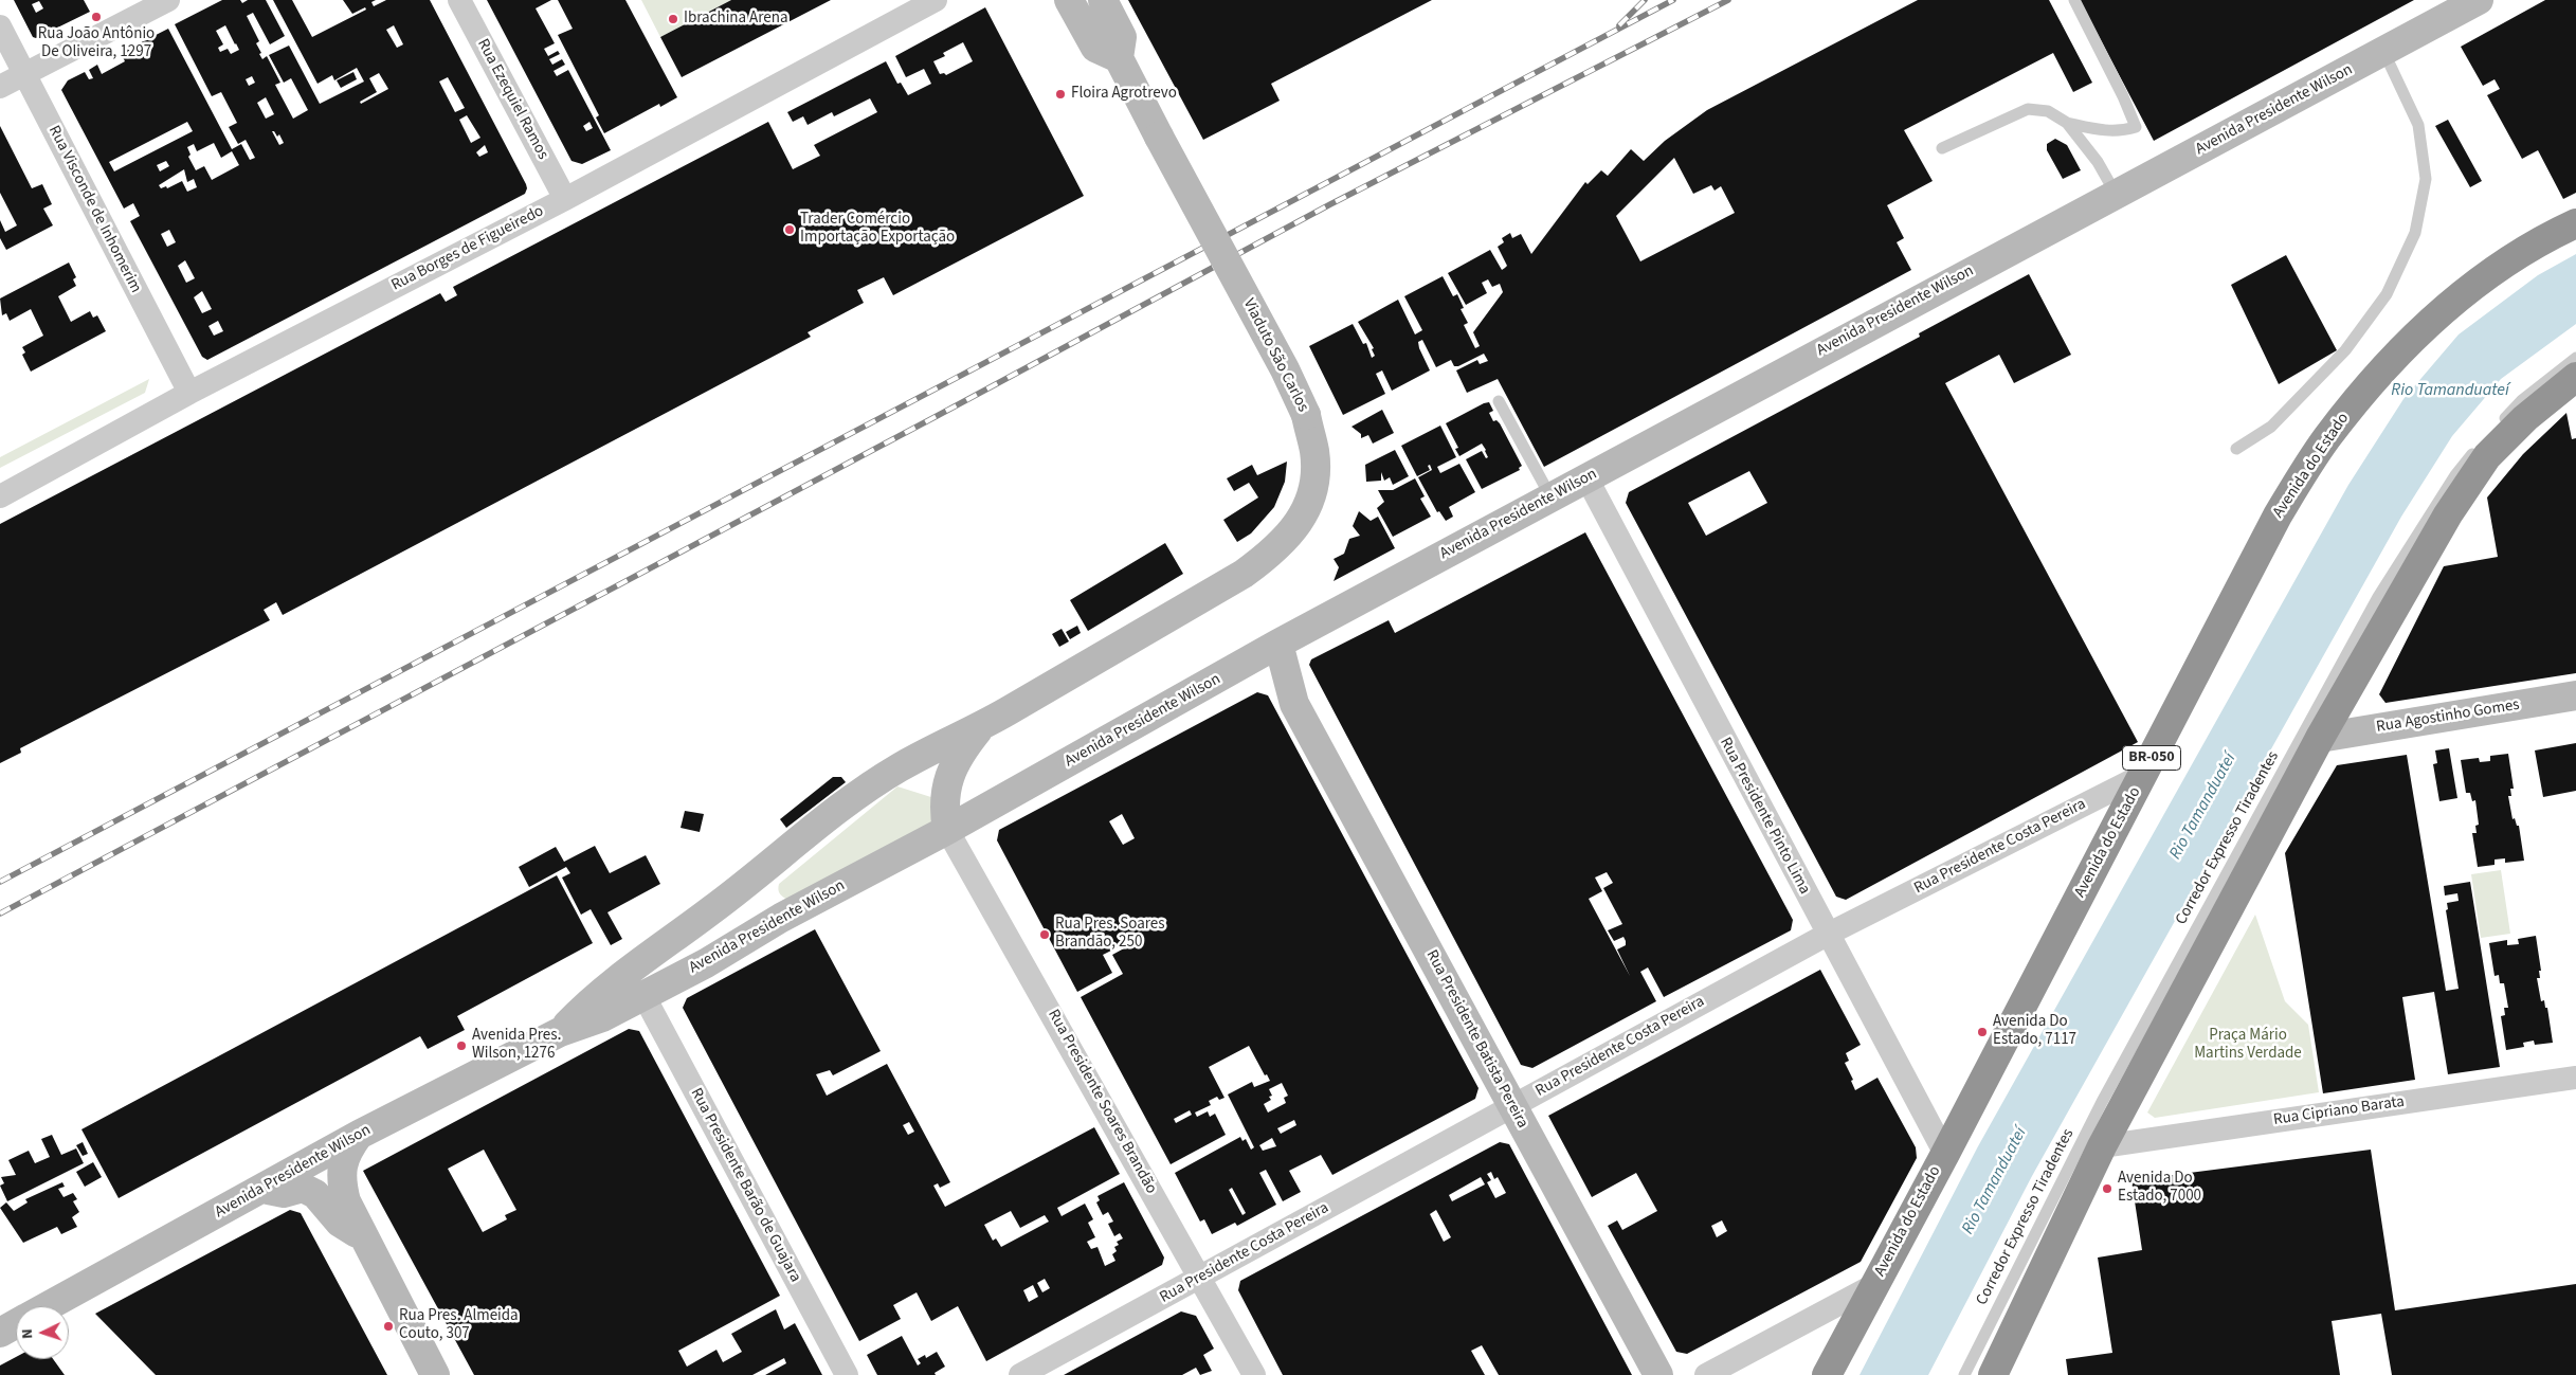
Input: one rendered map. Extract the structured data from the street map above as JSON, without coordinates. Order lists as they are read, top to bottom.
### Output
{
  "streets": {
    "highway": ["Avenida do Estado", "BR-050"],
    "main road": [
      "Avenida Presidente Wilson",
      "Viaduto São Carlos",
      "Rua Agostinho Gomes",
      "Rua Presidente Batista Pereira"
    ],
    "street": [
      "Rua Ezequiel Ramos",
      "Rua Visconde de Inhomerim",
      "Rua Borges de Figueiredo",
      "Rua Presidente Pinto Lima",
      "Rua Presidente Costa Pereira",
      "Rua Presidente Soares Brandão",
      "Rua Cipriano Barata",
      "Rua Presidente Barão de Guajara"
    ],
    "lane": ["Corredor Expresso Tiradentes"]
  },
  "crossings": [
    ["Rua Ezequiel Ramos", "Rua Borges de Figueiredo"],
    ["Avenida Presidente Wilson", "Viaduto São Carlos"],
    ["Avenida Presidente Wilson", "Rua Presidente Pinto Lima"],
    ["Avenida Presidente Wilson", "Rua Presidente Batista Pereira"],
    ["Avenida Presidente Wilson", "Rua Presidente Soares Brandão"],
    ["Avenida Presidente Wilson", "Rua Presidente Barão de Guajara"],
    ["Rua Visconde de Inhomerim", "Rua Borges de Figueiredo"],
    ["Avenida do Estado", "Rua Presidente Pinto Lima"],
    ["Avenida do Estado", "Rua Presidente Costa Pereira"],
    ["Rua Presidente Pinto Lima", "Rua Presidente Costa Pereira"],
    ["Rua Presidente Costa Pereira", "Rua Presidente Batista Pereira"],
    ["Rua Presidente Costa Pereira", "Rua Presidente Soares Brandão"]
  ],
  "water": ["Rio Tamanduateí"],
  "parks": ["Praça Mário Martins Verdade"],
  "places": [
    "Rua João Antônio De Oliveira, 1297",
    "Ibrachina Arena",
    "Floira Agrotrevo",
    "Trader Comércio Importação Exportação",
    "Rua Pres. Soares Brandão, 250",
    "Avenida Do Estado, 7117",
    "Avenida Pres. Wilson, 1276",
    "Avenida Do Estado, 7000",
    "Rua Pres. Almeida Couto, 307"
  ],
  "north": "left"
}
